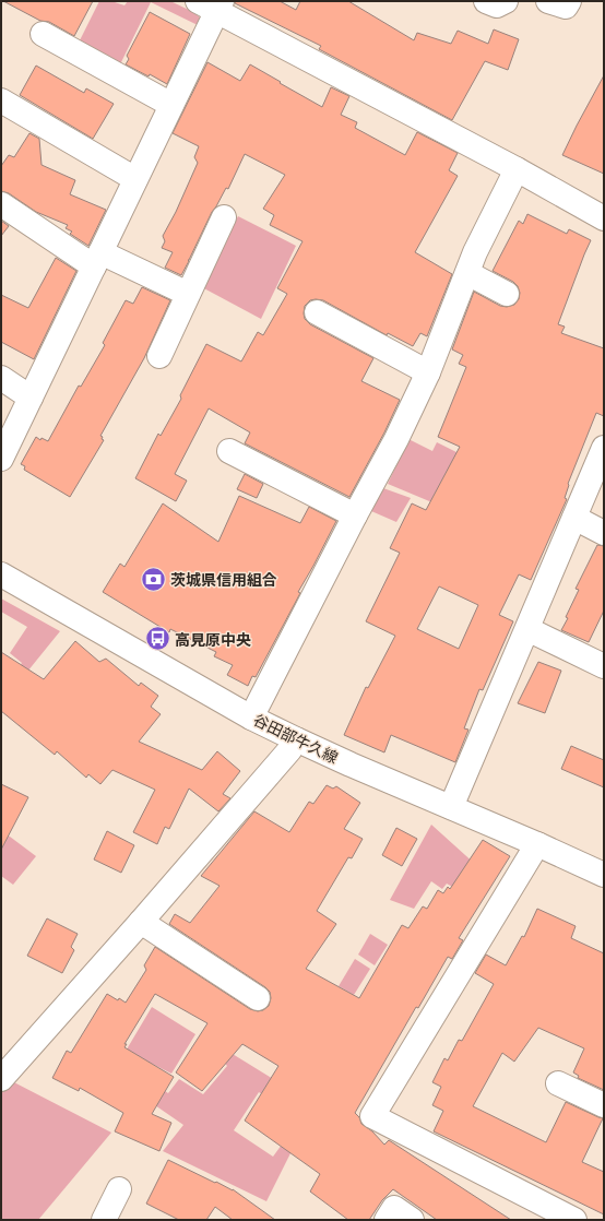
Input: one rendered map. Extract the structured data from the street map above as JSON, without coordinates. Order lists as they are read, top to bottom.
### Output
{
  "streets": {
    "street": ["谷田部牛久線"]
  },
  "places": {
    "bank": ["茨城県信用組合"],
    "bus stop": ["高見原中央"]
  }
}
